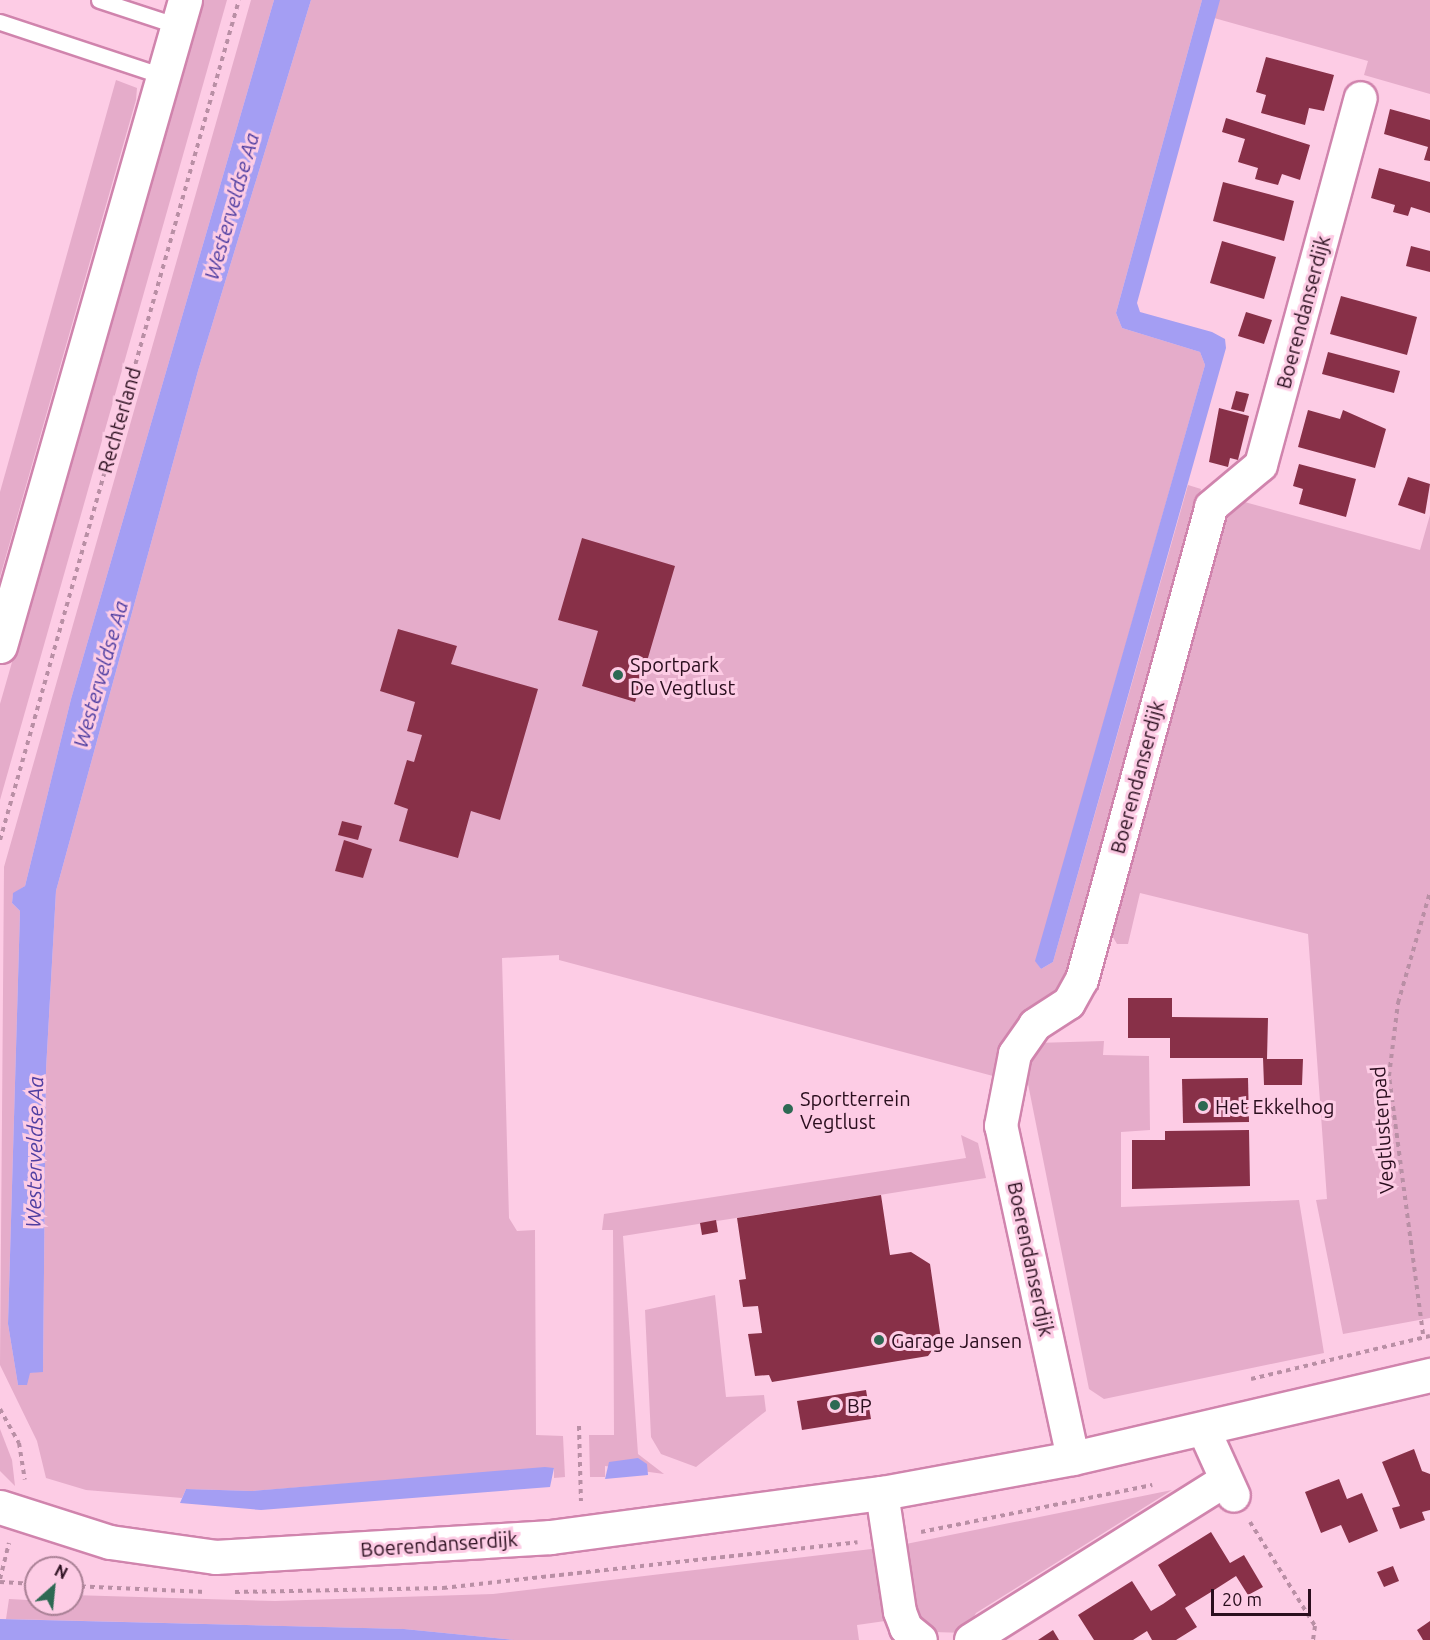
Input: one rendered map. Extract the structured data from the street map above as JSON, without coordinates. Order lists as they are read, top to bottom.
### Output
{
  "streets": {
    "street": ["Boerendanserdijk"],
    "path": ["Rechterland", "Vegtlusterpad"]
  },
  "water": ["Westerveldse Aa"],
  "places": [
    "Sportpark De Vegtlust",
    "Het Ekkelhog",
    "Sportterrein Vegtlust",
    "Garage Jansen",
    "BP"
  ],
  "scale_bar": "20 m",
  "north": "top right"
}
